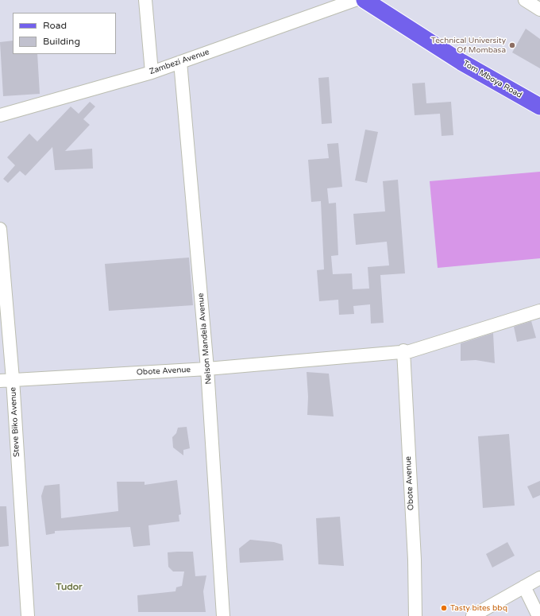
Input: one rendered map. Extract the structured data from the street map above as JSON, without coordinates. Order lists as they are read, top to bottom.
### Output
{
  "streets": {
    "main road": ["Tom Mboya Road"],
    "street": [
      "Zambezi Avenue",
      "Nelson Mandela Avenue",
      "Obote Avenue",
      "Steve Biko Avenue"
    ]
  },
  "crossings": [
    ["Zambezi Avenue", "Nelson Mandela Avenue"],
    ["Nelson Mandela Avenue", "Obote Avenue"],
    ["Obote Avenue", "Steve Biko Avenue"]
  ],
  "districts": ["Tudor"],
  "places": ["Technical University Of Mombasa", "Tasty bites bbq"],
  "legend": ["Road", "Building"]
}
